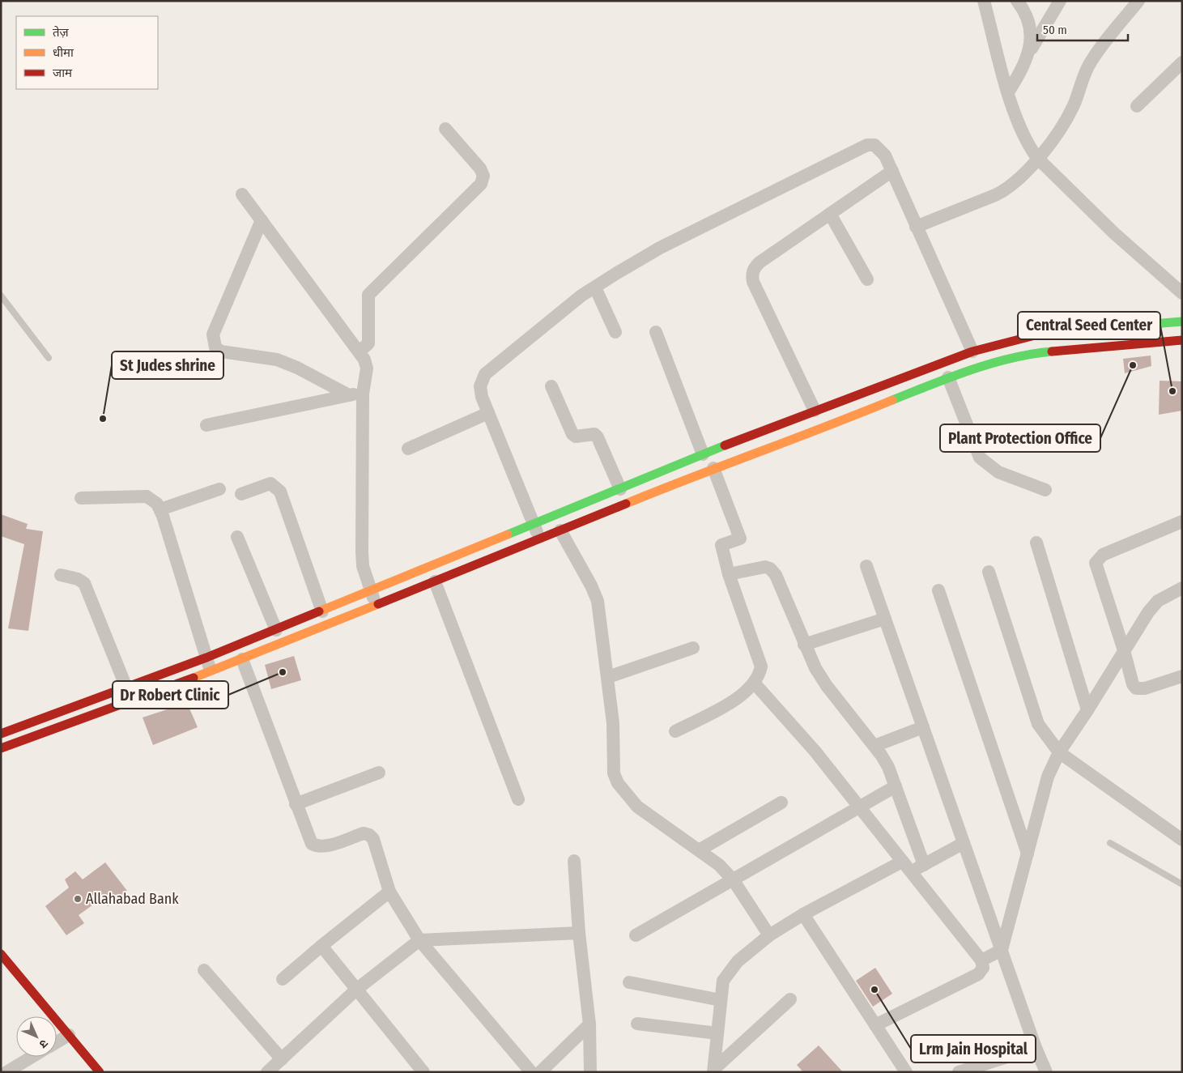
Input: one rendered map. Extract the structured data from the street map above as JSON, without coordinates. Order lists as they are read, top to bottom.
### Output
{
  "places": [
    "Plant Protection Office",
    "Central Seed Center",
    "St Judes shrine",
    "Dr Robert Clinic",
    "Allahabad Bank",
    "Lrm Jain Hospital"
  ],
  "legend": ["तेज़", "धीमा", "जाम"],
  "scale_bar": "50 m",
  "north": "bottom right"
}
